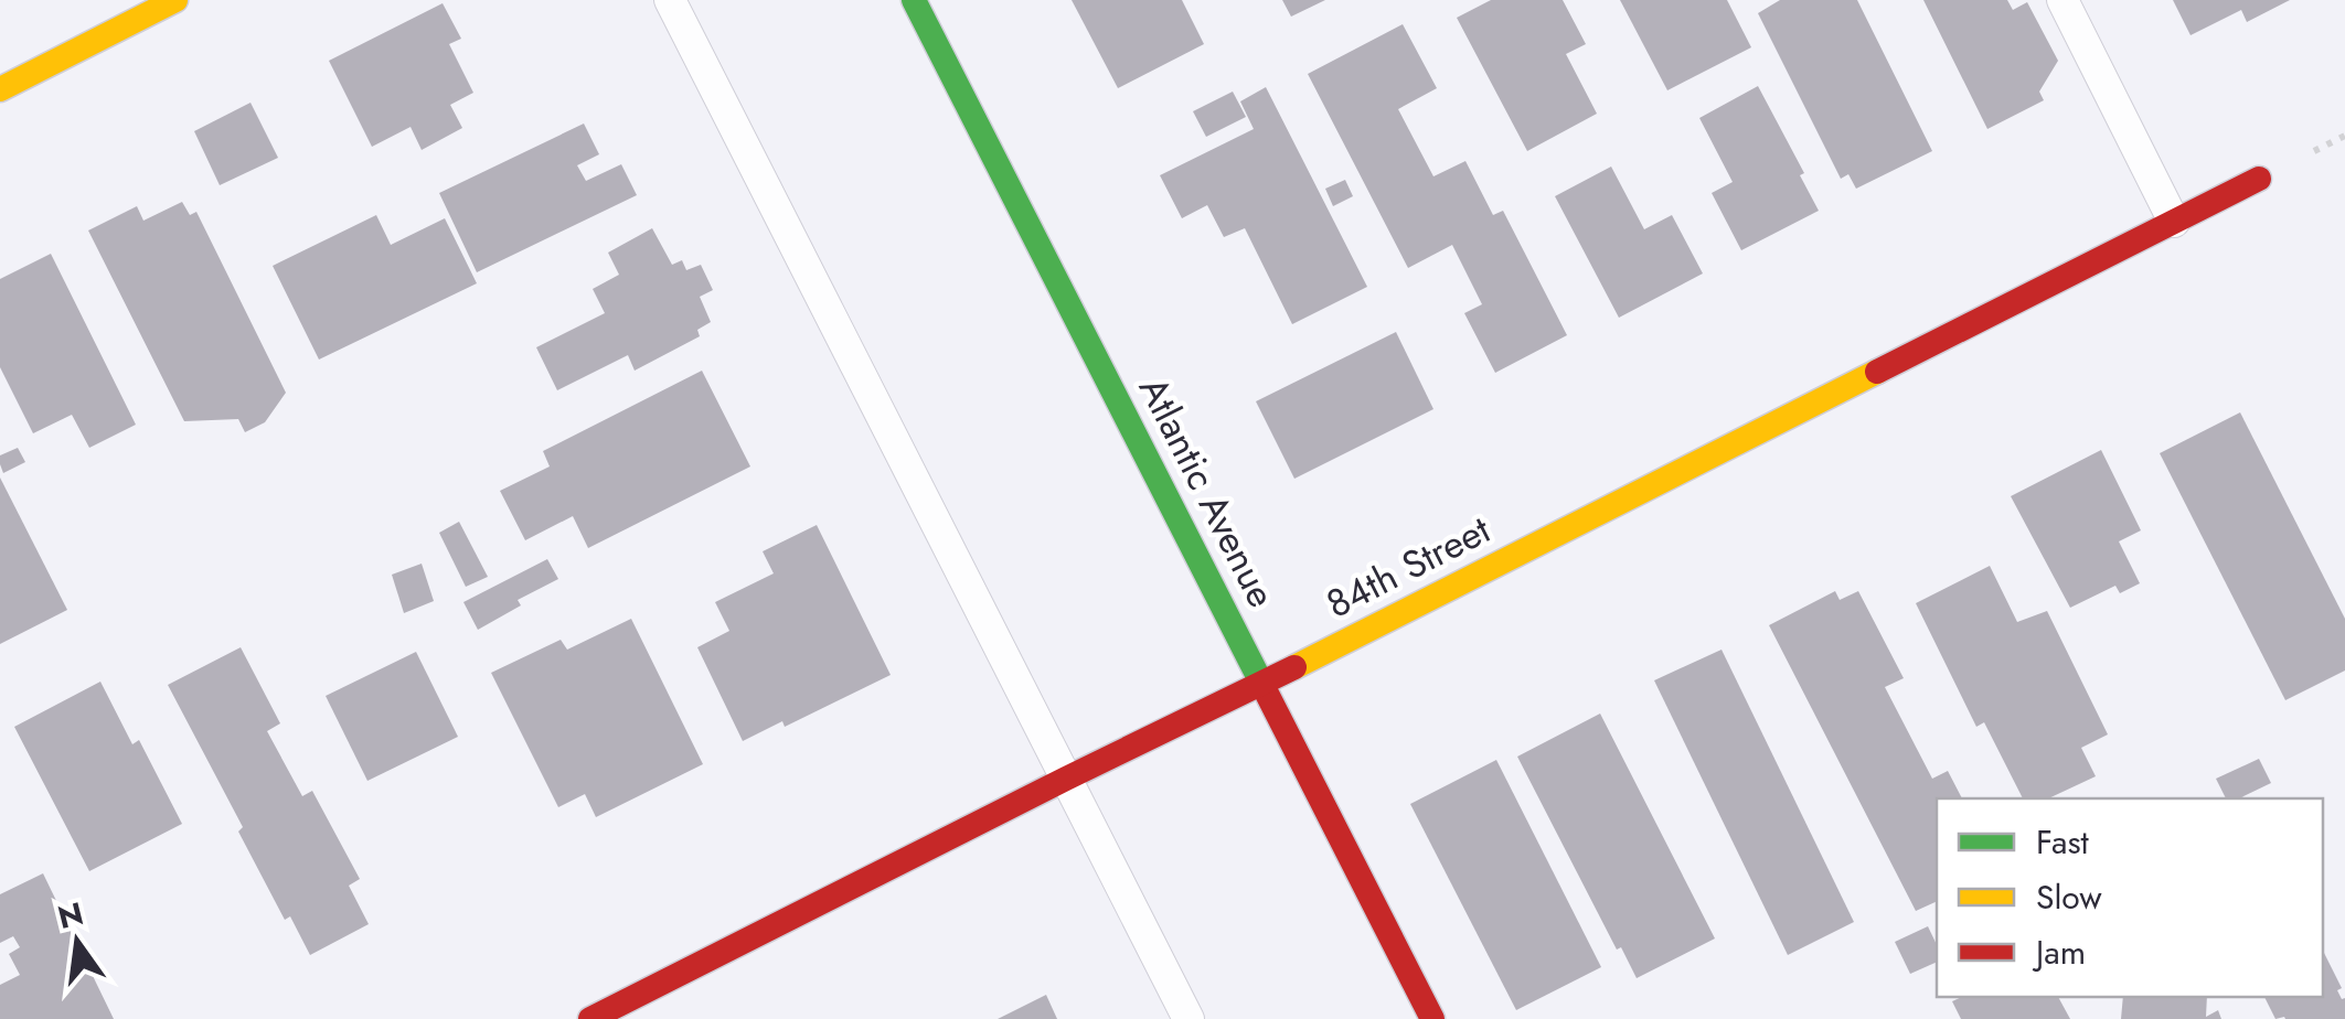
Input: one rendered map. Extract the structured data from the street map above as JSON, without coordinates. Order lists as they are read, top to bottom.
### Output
{
  "streets": {
    "street": ["Atlantic Avenue", "84th Street"]
  },
  "crossings": [
    ["Atlantic Avenue", "84th Street"]
  ],
  "legend": ["Fast", "Slow", "Jam"],
  "north": "top"
}
